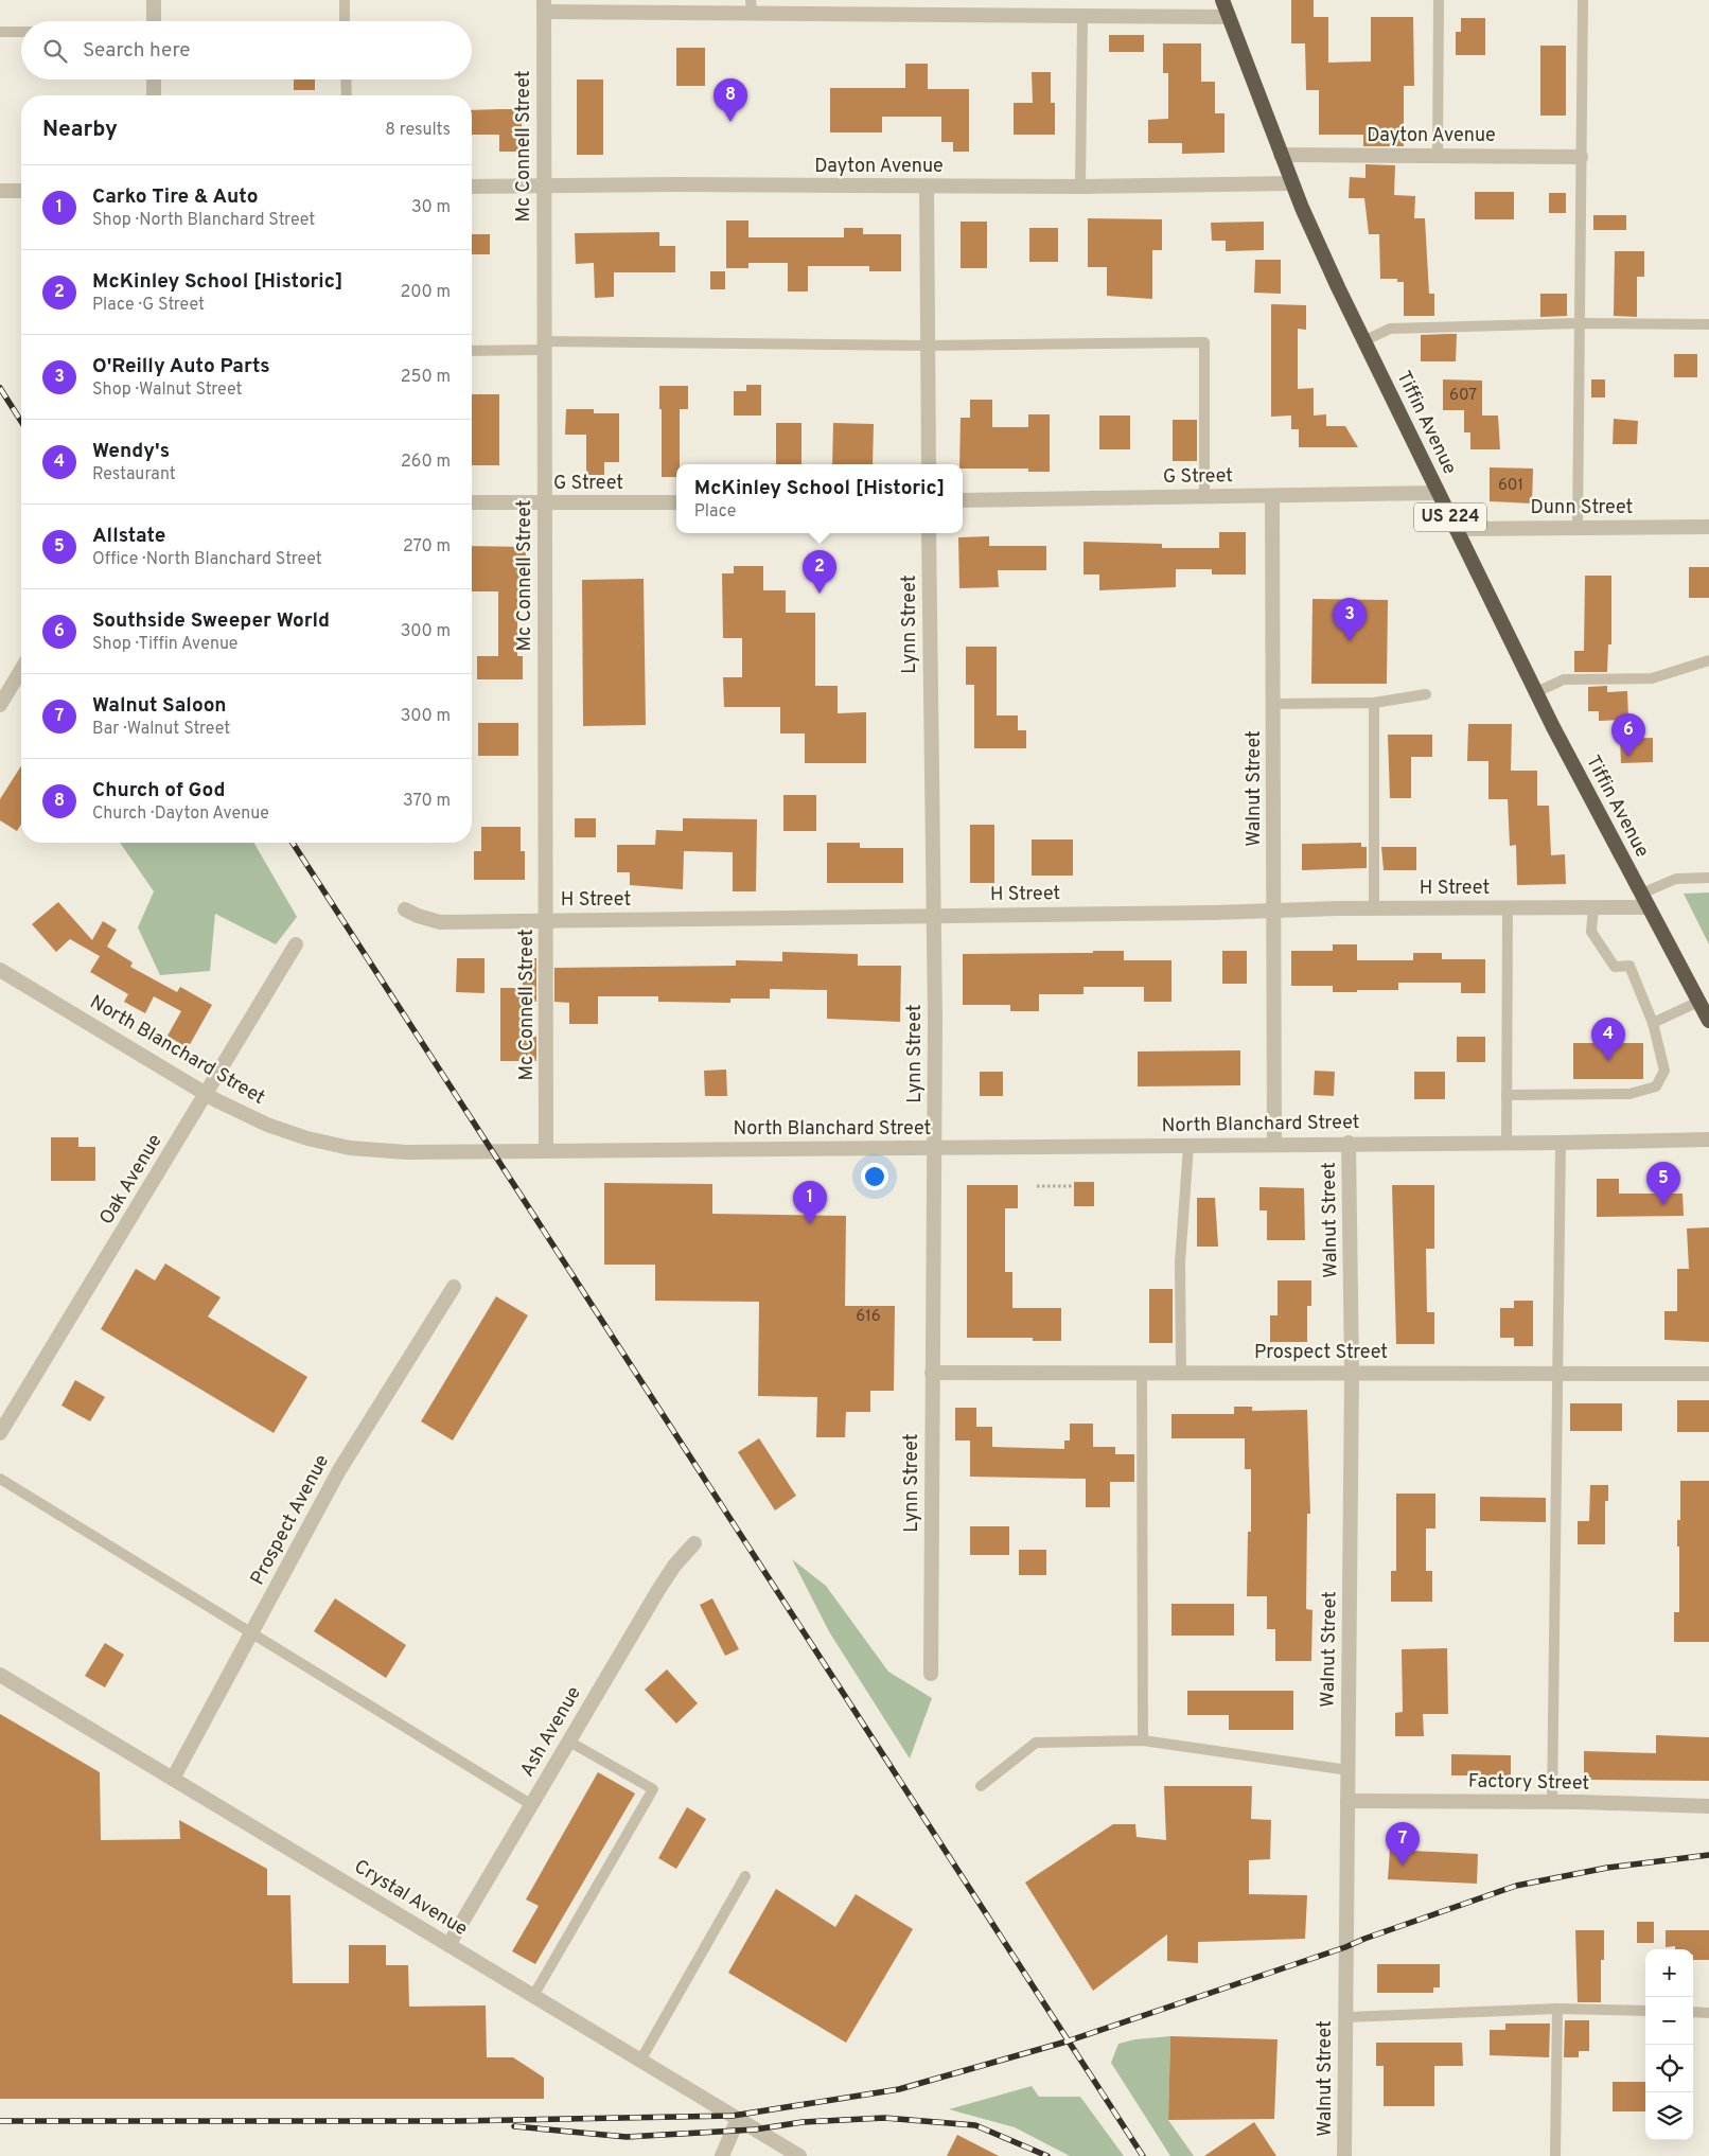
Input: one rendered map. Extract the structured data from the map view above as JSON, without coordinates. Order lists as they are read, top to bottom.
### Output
{
  "streets": {
    "highway": ["Tiffin Avenue", "US 224"],
    "street": [
      "Dayton Avenue",
      "Mc Connell Street",
      "G Street",
      "Dunn Street",
      "Lynn Street",
      "Walnut Street",
      "H Street",
      "North Blanchard Street",
      "Oak Avenue",
      "Prospect Street",
      "Prospect Avenue",
      "Ash Avenue",
      "Factory Street",
      "Crystal Avenue"
    ]
  },
  "crossings": [
    ["Dayton Avenue", "Mc Connell Street"],
    ["Dayton Avenue", "Tiffin Avenue"],
    ["Mc Connell Street", "G Street"],
    ["Mc Connell Street", "H Street"],
    ["Mc Connell Street", "North Blanchard Street"],
    ["Tiffin Avenue", "G Street"],
    ["Tiffin Avenue", "Dunn Street"],
    ["Tiffin Avenue", "H Street"],
    ["G Street", "Walnut Street"],
    ["Lynn Street", "H Street"],
    ["Lynn Street", "North Blanchard Street"],
    ["Lynn Street", "Prospect Street"],
    ["Walnut Street", "H Street"],
    ["Walnut Street", "North Blanchard Street"],
    ["Walnut Street", "Prospect Street"],
    ["Walnut Street", "Factory Street"],
    ["North Blanchard Street", "Oak Avenue"],
    ["Prospect Avenue", "Crystal Avenue"],
    ["Ash Avenue", "Crystal Avenue"]
  ],
  "house_numbers": ["607", "601", "616"],
  "page": {
    "search": "Search here",
    "pins": [
      "8",
      "2",
      "3",
      "6",
      "4",
      "5",
      "1",
      "7"
    ],
    "heading": ["Nearby", "8 results"],
    "list": [
      {
        "mark": "1",
        "name": "Carko Tire & Auto",
        "note": "Shop · North Blanchard Street",
        "value": "30 m"
      },
      {
        "mark": "2",
        "name": "McKinley School [Historic]",
        "note": "Place · G Street",
        "value": "200 m"
      },
      {
        "mark": "3",
        "name": "O'Reilly Auto Parts",
        "note": "Shop · Walnut Street",
        "value": "250 m"
      },
      {
        "mark": "4",
        "name": "Wendy's",
        "note": "Restaurant",
        "value": "260 m"
      },
      {
        "mark": "5",
        "name": "Allstate",
        "note": "Office · North Blanchard Street",
        "value": "270 m"
      },
      {
        "mark": "6",
        "name": "Southside Sweeper World",
        "note": "Shop · Tiffin Avenue",
        "value": "300 m"
      },
      {
        "mark": "7",
        "name": "Walnut Saloon",
        "note": "Bar · Walnut Street",
        "value": "300 m"
      },
      {
        "mark": "8",
        "name": "Church of God",
        "note": "Church · Dayton Avenue",
        "value": "370 m"
      }
    ],
    "popup": ["McKinley School [Historic]", "Place"],
    "map_buttons": ["+", "−"]
  }
}
